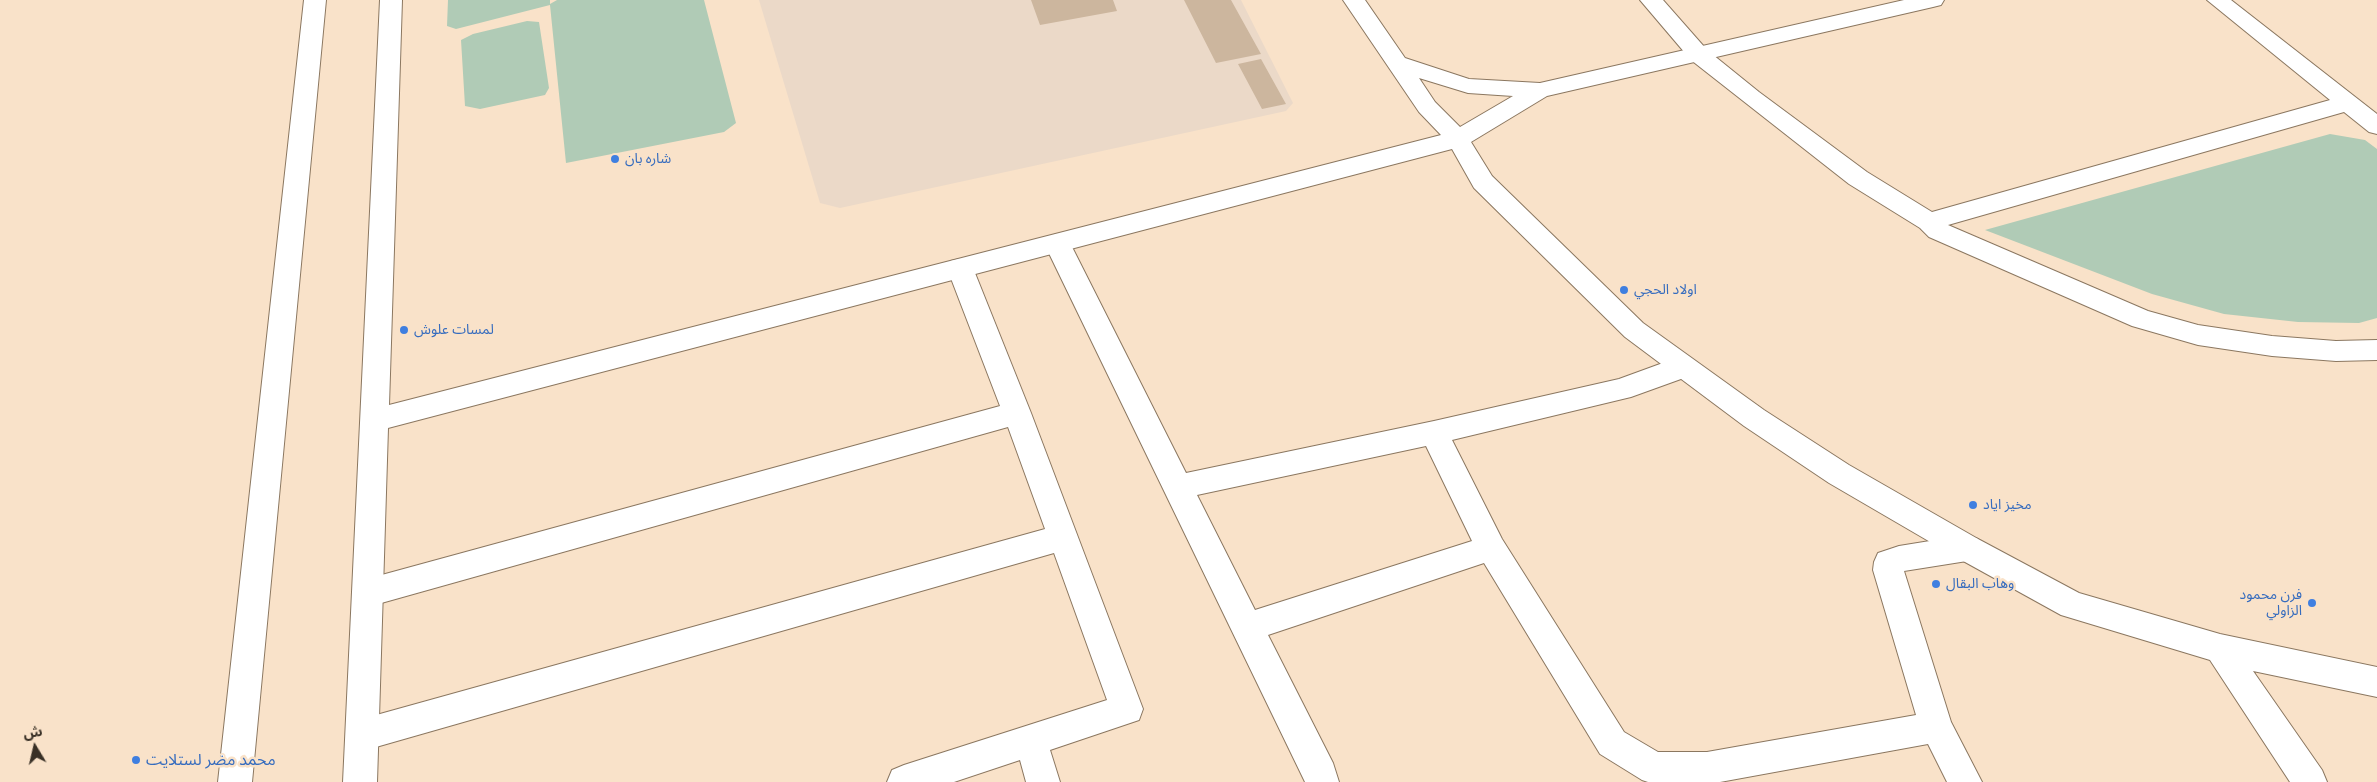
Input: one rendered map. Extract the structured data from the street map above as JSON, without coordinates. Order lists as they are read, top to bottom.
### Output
{
  "places": [
    "شاره بان",
    "اولاد الحجي",
    "لمسات علوش",
    "مخيز اياد",
    "وهاب البقال",
    "فرن محمود الزاولي",
    "محمد مضر لستلايت"
  ],
  "north": "top"
}
